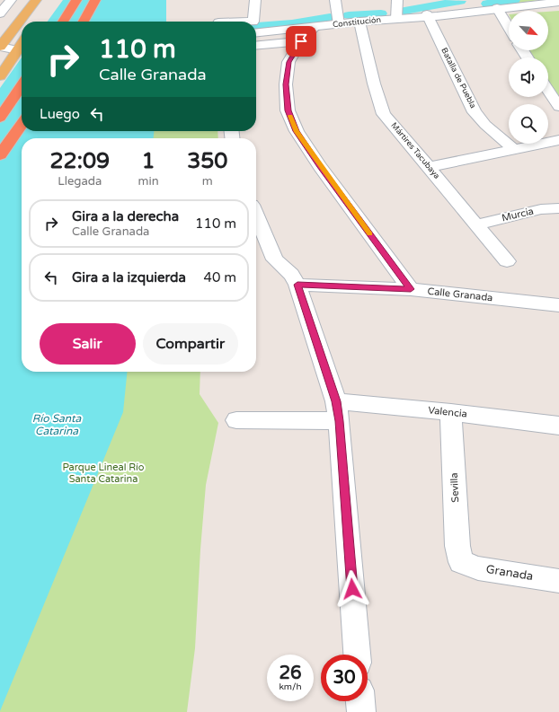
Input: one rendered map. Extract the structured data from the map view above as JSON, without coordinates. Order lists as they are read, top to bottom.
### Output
{
  "streets": {
    "street": [
      "Constitución",
      "Batalla de Puebla",
      "Mártires Tacubaya",
      "Murcia",
      "Calle Granada",
      "Valencia",
      "Sevilla",
      "Granada"
    ]
  },
  "crossings": [
    ["Constitución", "Batalla de Puebla"],
    ["Constitución", "Mártires Tacubaya"],
    ["Mártires Tacubaya", "Murcia"],
    ["Valencia", "Sevilla"],
    ["Sevilla", "Granada"]
  ],
  "water": ["Río Santa Catarina"],
  "parks": ["Parque Lineal Río Santa Catarina"],
  "north": "bottom right",
  "page": {
    "turn": ["110 m", "Calle Granada"],
    "then": "Luego",
    "eta": [
      "22:09",
      "Llegada",
      "1",
      "min",
      "350",
      "m"
    ],
    "list": [
      {
        "name": "Gira a la derecha",
        "note": "Calle Granada",
        "value": "110 m"
      },
      {
        "name": "Gira a la izquierda",
        "value": "40 m"
      }
    ],
    "buttons": ["Salir", "Compartir"],
    "speed": "26 km/h",
    "limit": "30"
  }
}
